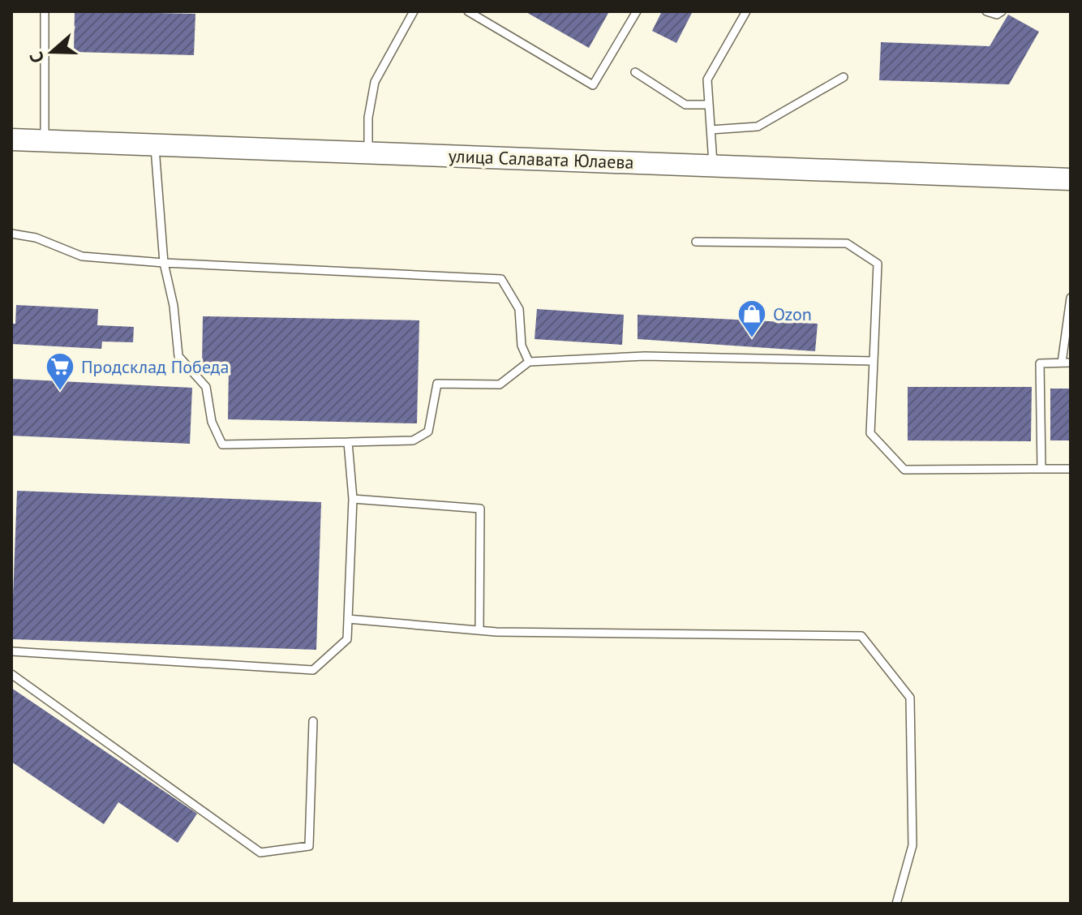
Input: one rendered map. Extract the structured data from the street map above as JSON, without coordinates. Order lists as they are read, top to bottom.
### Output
{
  "streets": {
    "street": ["улица Салавата Юлаева"]
  },
  "places": {
    "shop": ["Ozon"],
    "supermarket": ["Продсклад Победа"]
  },
  "north": "left"
}
